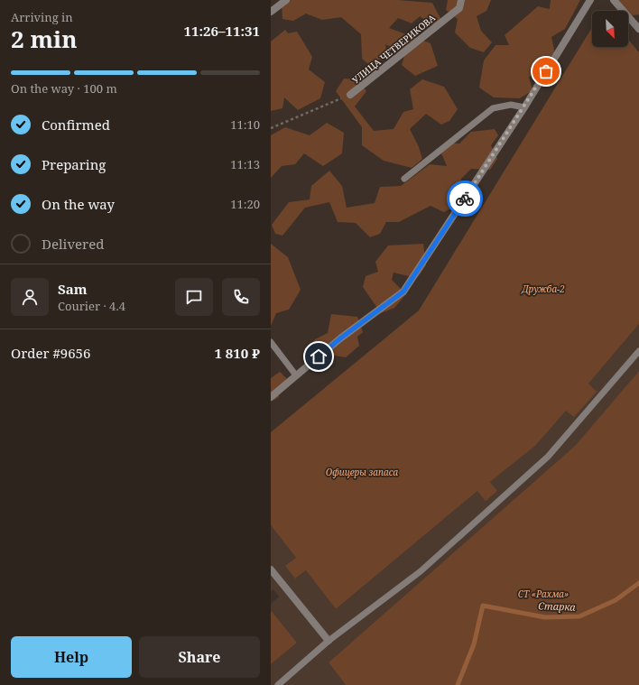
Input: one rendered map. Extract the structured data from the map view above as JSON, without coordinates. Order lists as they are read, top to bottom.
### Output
{
  "streets": {
    "street": ["УЛИЦА ЧЕТВЕРИКОВА"]
  },
  "water": ["Старка"],
  "parks": ["Дружба-2", "Офицеры запаса", "СТ «Рахма»"],
  "north": "bottom right",
  "page": {
    "heading": ["2 min", "Arriving in", "11:26–11:31"],
    "panel": [
      "Sam",
      "Courier · 4.4",
      "Order #9656",
      "1 810 ₽"
    ],
    "bar": "On the way · 100 m",
    "list": [
      ["Confirmed", "11:10"],
      ["Preparing", "11:13"],
      ["On the way", "11:20"],
      "Delivered"
    ],
    "buttons": ["Help", "Share"]
  }
}
